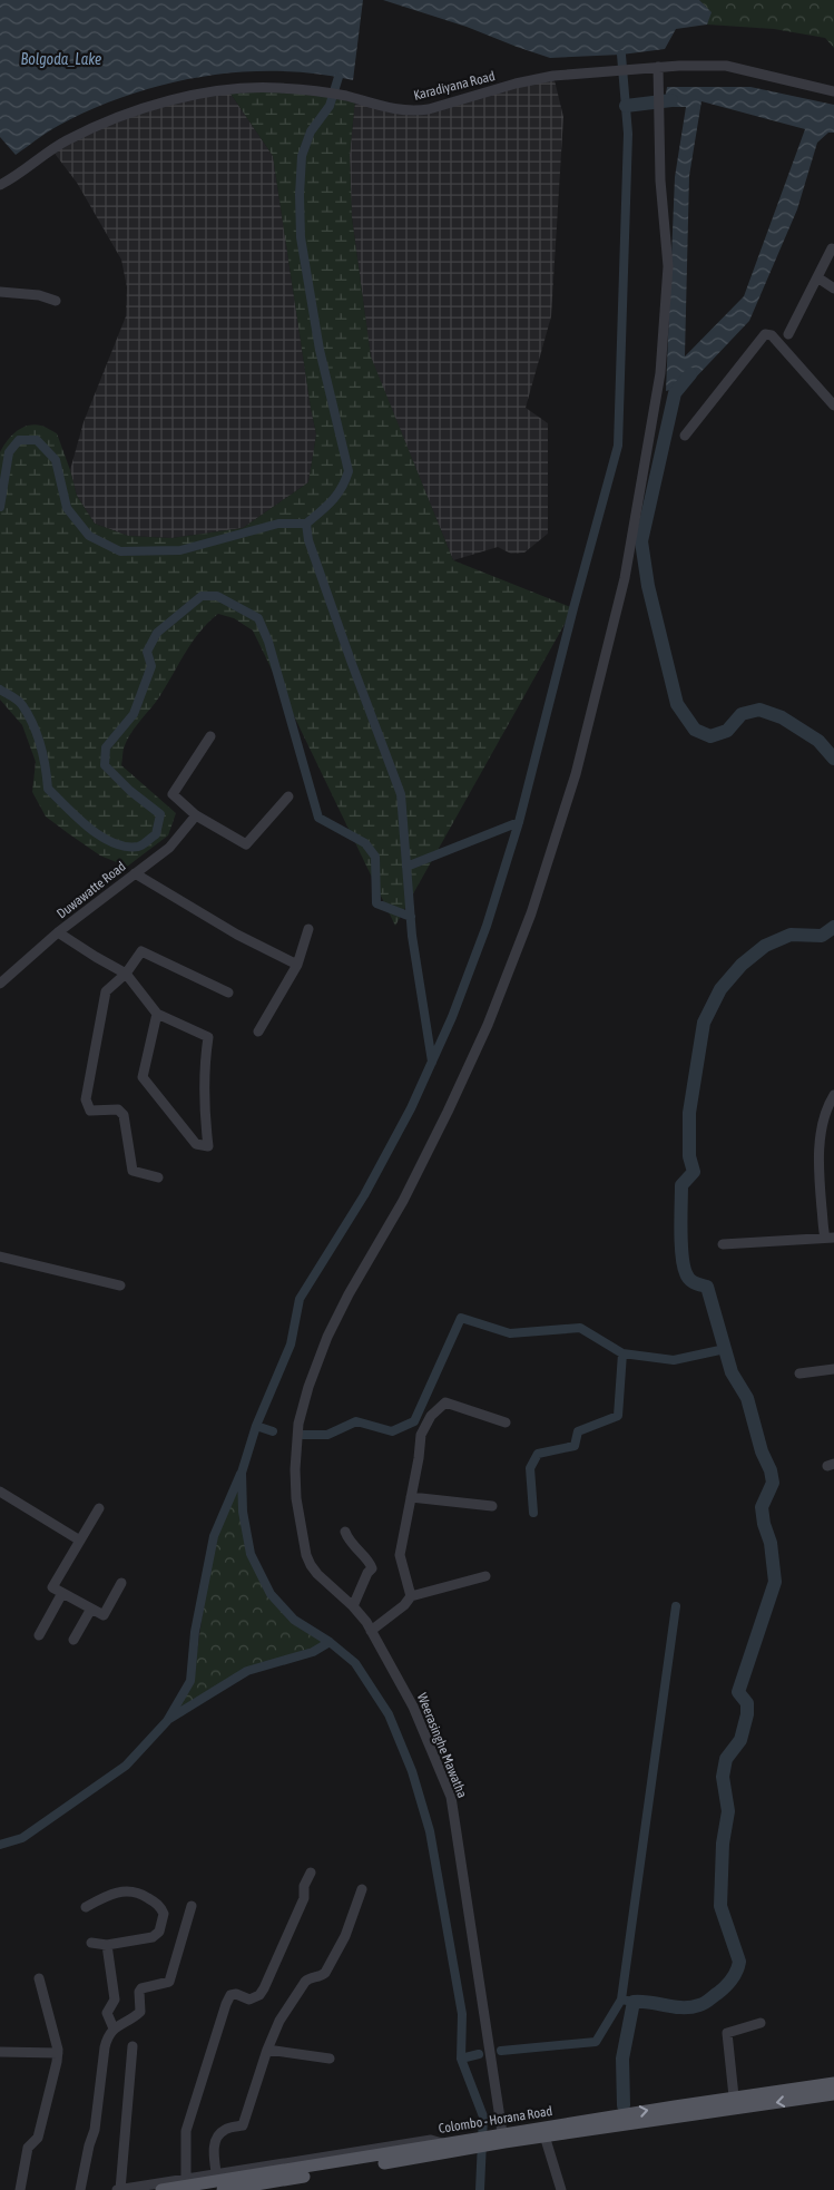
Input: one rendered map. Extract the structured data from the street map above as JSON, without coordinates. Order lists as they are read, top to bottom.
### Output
{
  "streets": {
    "main road": ["Colombo - Horana Road"],
    "street": ["Karadiyana Road", "Duwawatte Road", "Weerasinghe Mawatha"]
  },
  "crossings": [
    ["Karadiyana Road", "Weerasinghe Mawatha"],
    ["Weerasinghe Mawatha", "Colombo - Horana Road"]
  ],
  "water": ["Bolgoda_Lake"]
}
